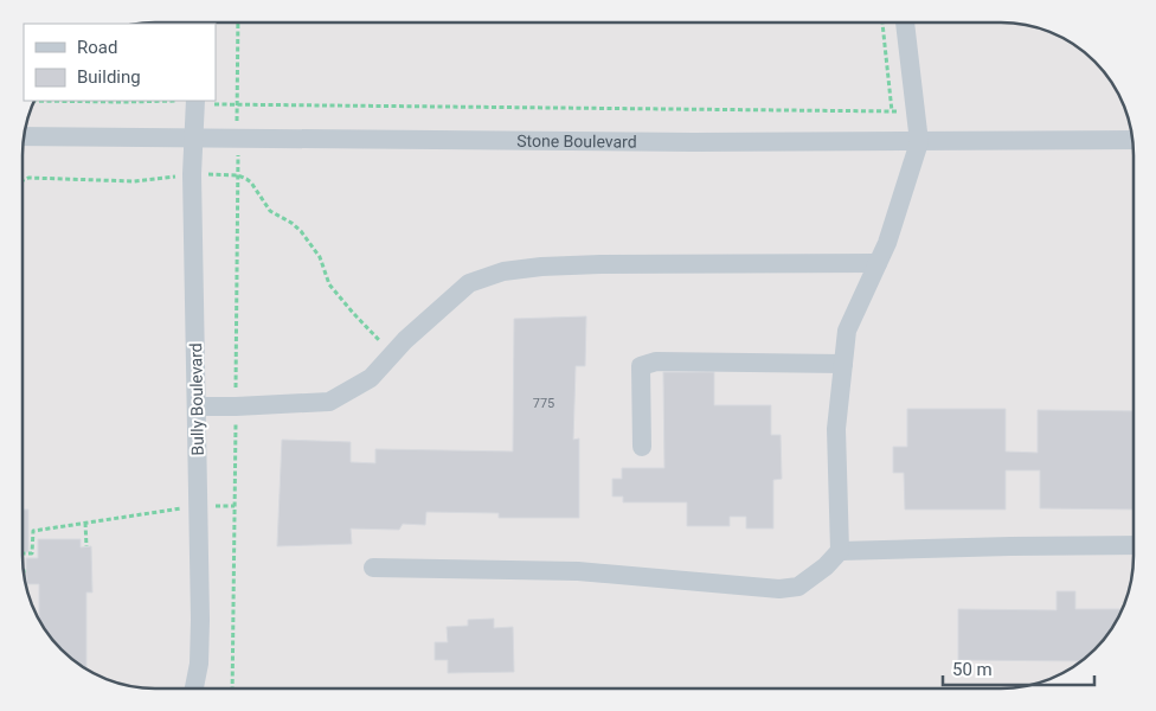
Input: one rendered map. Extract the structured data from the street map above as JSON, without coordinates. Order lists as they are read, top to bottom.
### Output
{
  "streets": {
    "street": ["Stone Boulevard", "Bully Boulevard"]
  },
  "crossings": [
    ["Stone Boulevard", "Bully Boulevard"]
  ],
  "house_numbers": ["775"],
  "legend": ["Road", "Building"],
  "scale_bar": "50 m"
}
